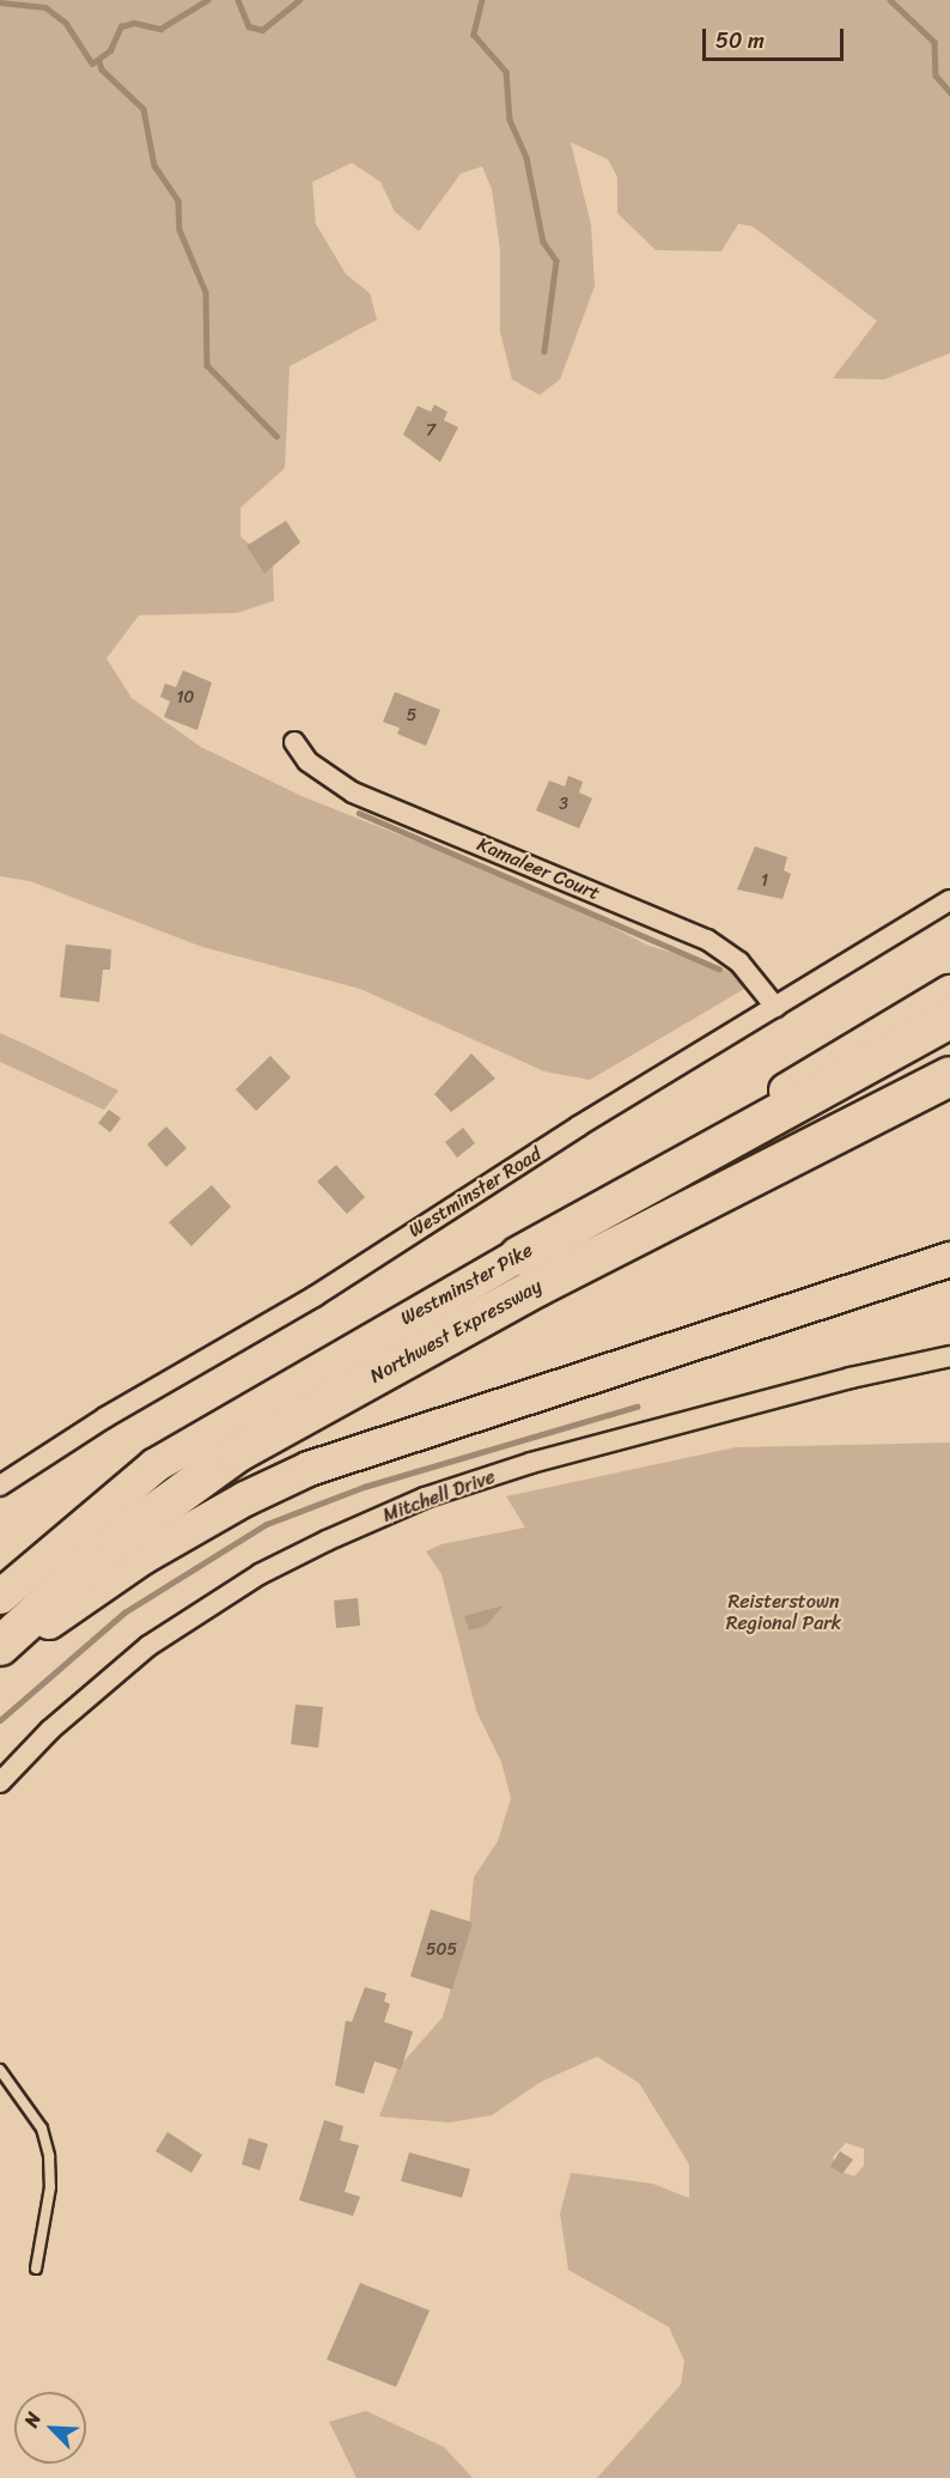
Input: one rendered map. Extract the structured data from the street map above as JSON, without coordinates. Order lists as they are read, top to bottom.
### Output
{
  "streets": {
    "highway": ["Westminster Pike", "Northwest Expressway"],
    "street": ["Kamaleer Court", "Westminster Road", "Mitchell Drive"]
  },
  "crossings": [
    ["Kamaleer Court", "Westminster Road"],
    ["Westminster Pike", "Northwest Expressway"]
  ],
  "parks": ["Reisterstown Regional Park"],
  "house_numbers": [
    "7",
    "10",
    "5",
    "3",
    "1",
    "505"
  ],
  "scale_bar": "50 m",
  "north": "top left"
}
